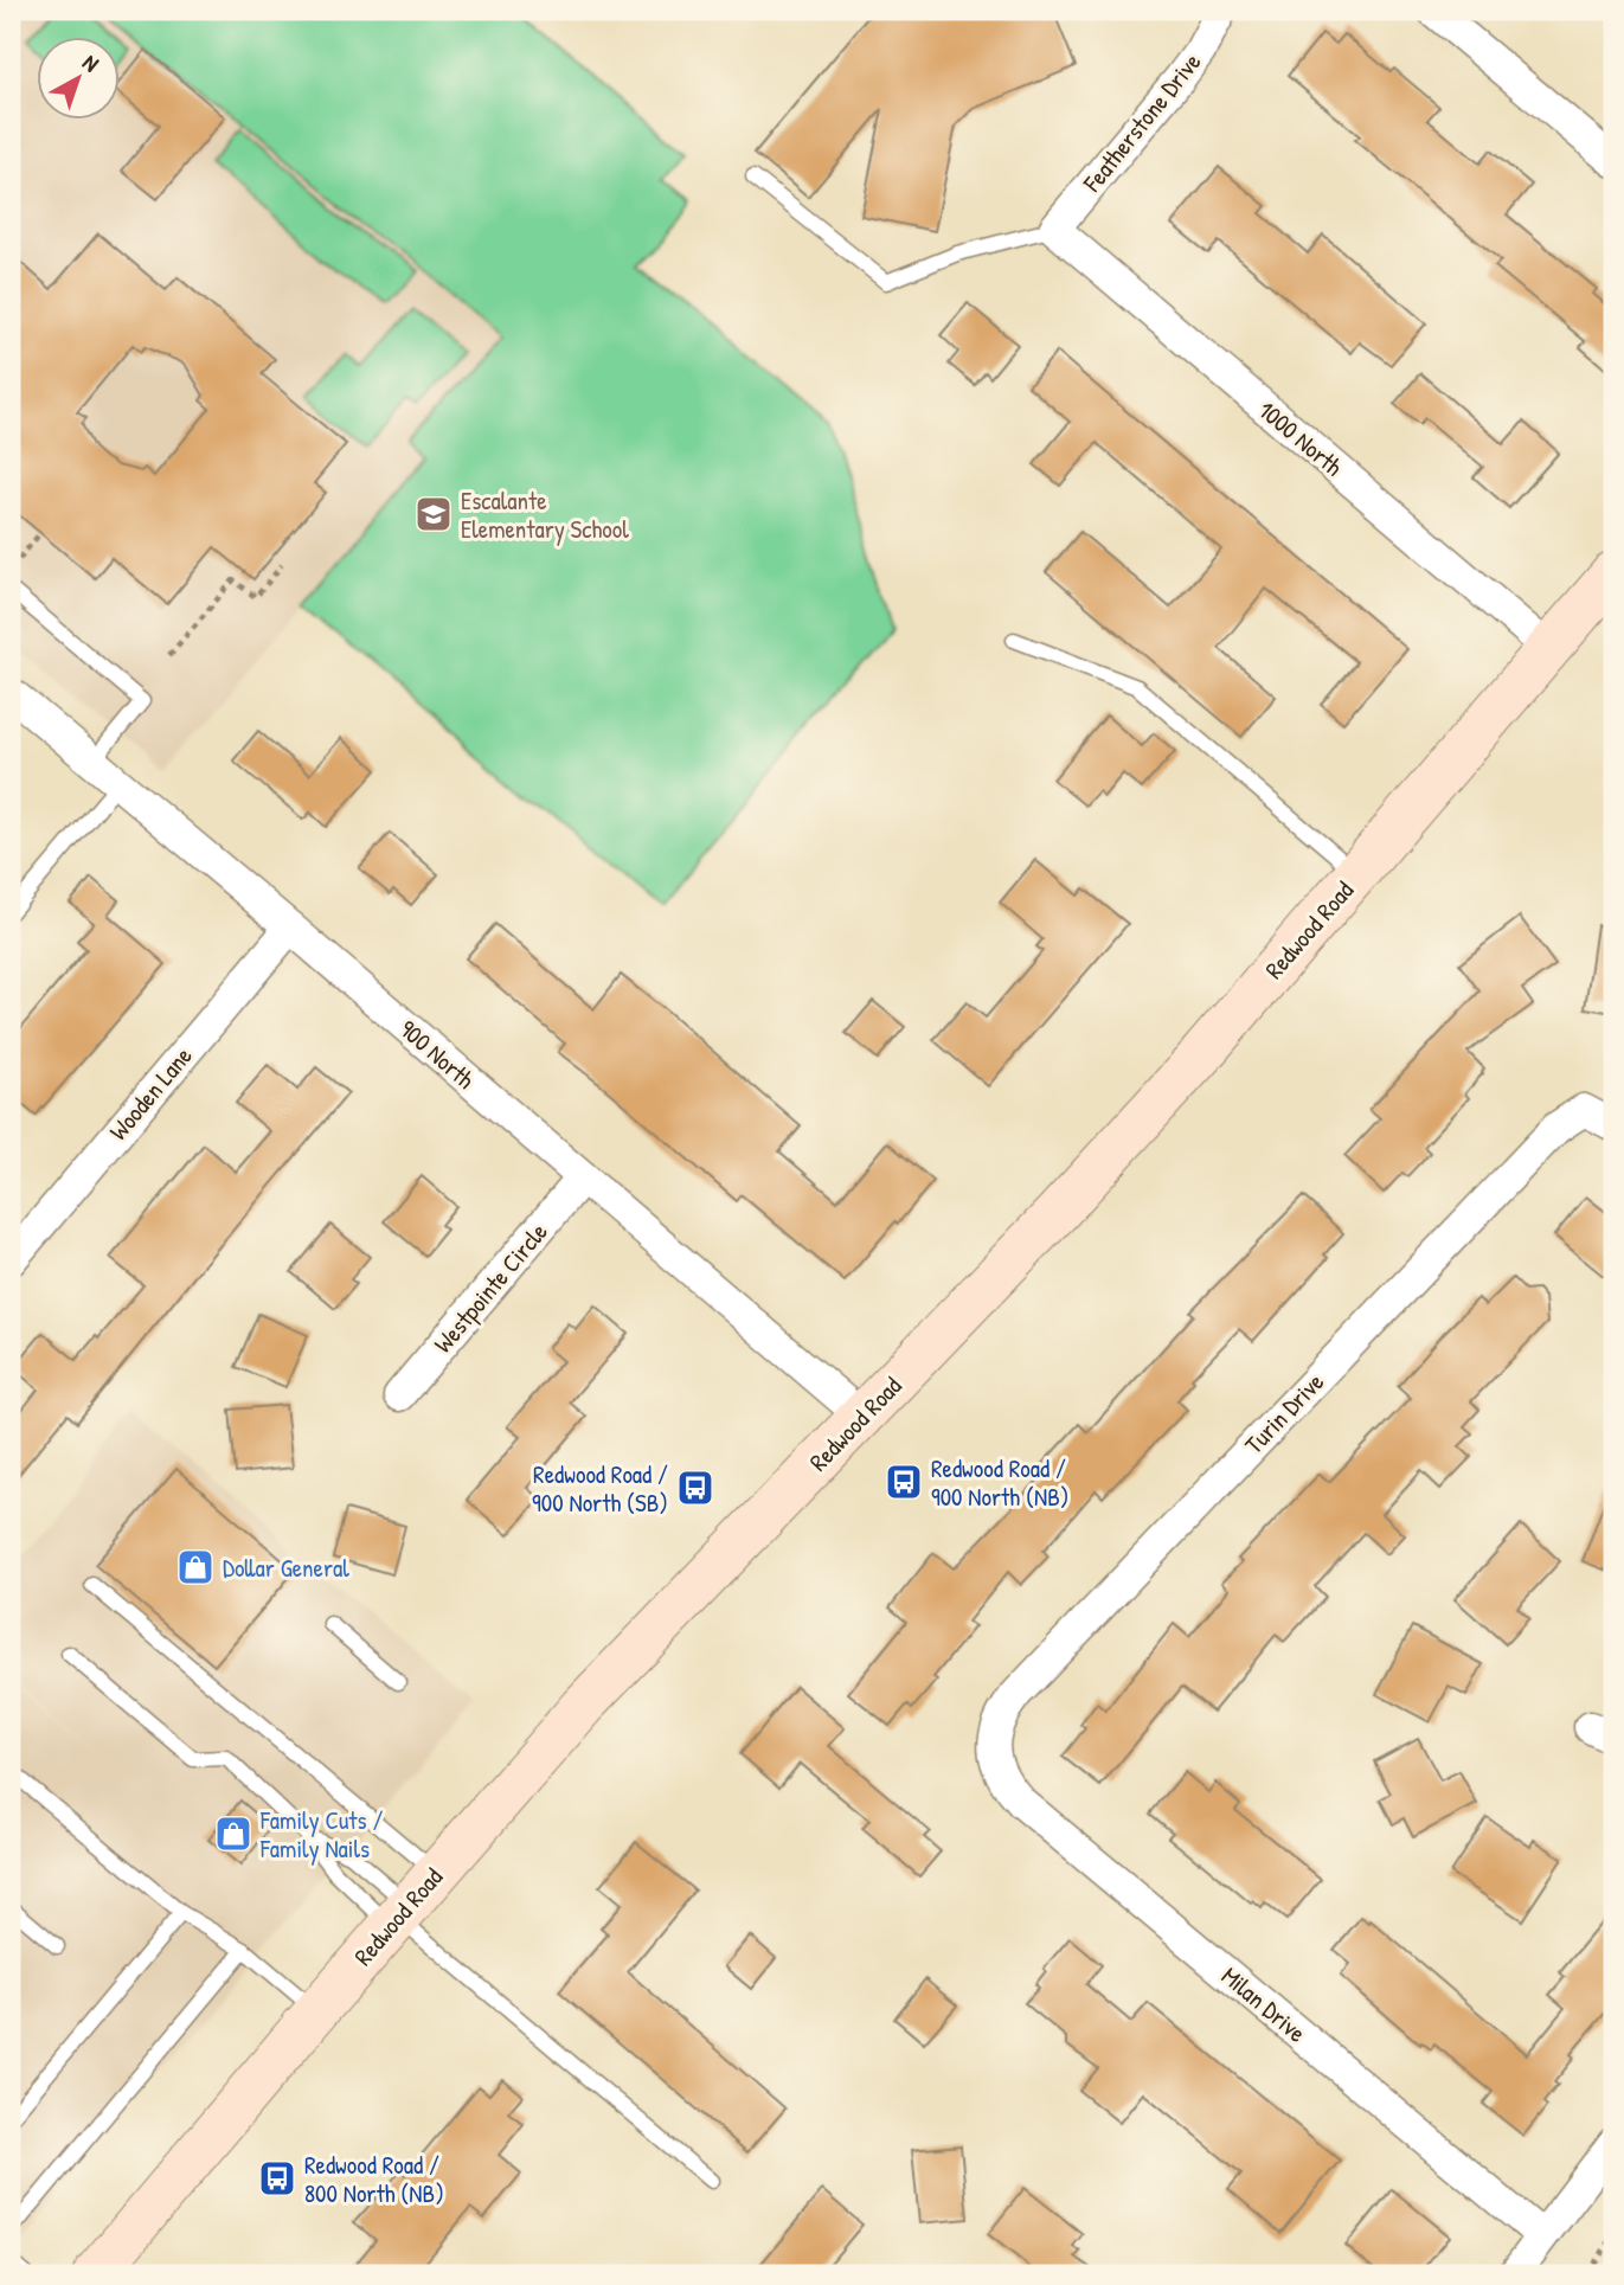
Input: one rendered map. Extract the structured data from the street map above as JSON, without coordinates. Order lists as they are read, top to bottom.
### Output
{
  "streets": {
    "main road": ["Redwood Road"],
    "street": [
      "Featherstone Drive",
      "1000 North",
      "900 North",
      "Wooden Lane",
      "Westpointe Circle",
      "Turin Drive",
      "Milan Drive"
    ]
  },
  "crossings": [
    ["Featherstone Drive", "1000 North"],
    ["1000 North", "Redwood Road"],
    ["Redwood Road", "900 North"],
    ["900 North", "Wooden Lane"],
    ["900 North", "Westpointe Circle"],
    ["Turin Drive", "Milan Drive"]
  ],
  "places": {
    "school or university": ["Escalante Elementary School"],
    "bus stop": ["Redwood Road / 900 North (NB)", "Redwood Road / 900 North (SB)", "Redwood Road / 800 North (NB)"],
    "shop": ["Dollar General", "Family Cuts / Family Nails"]
  },
  "north": "top right"
}
